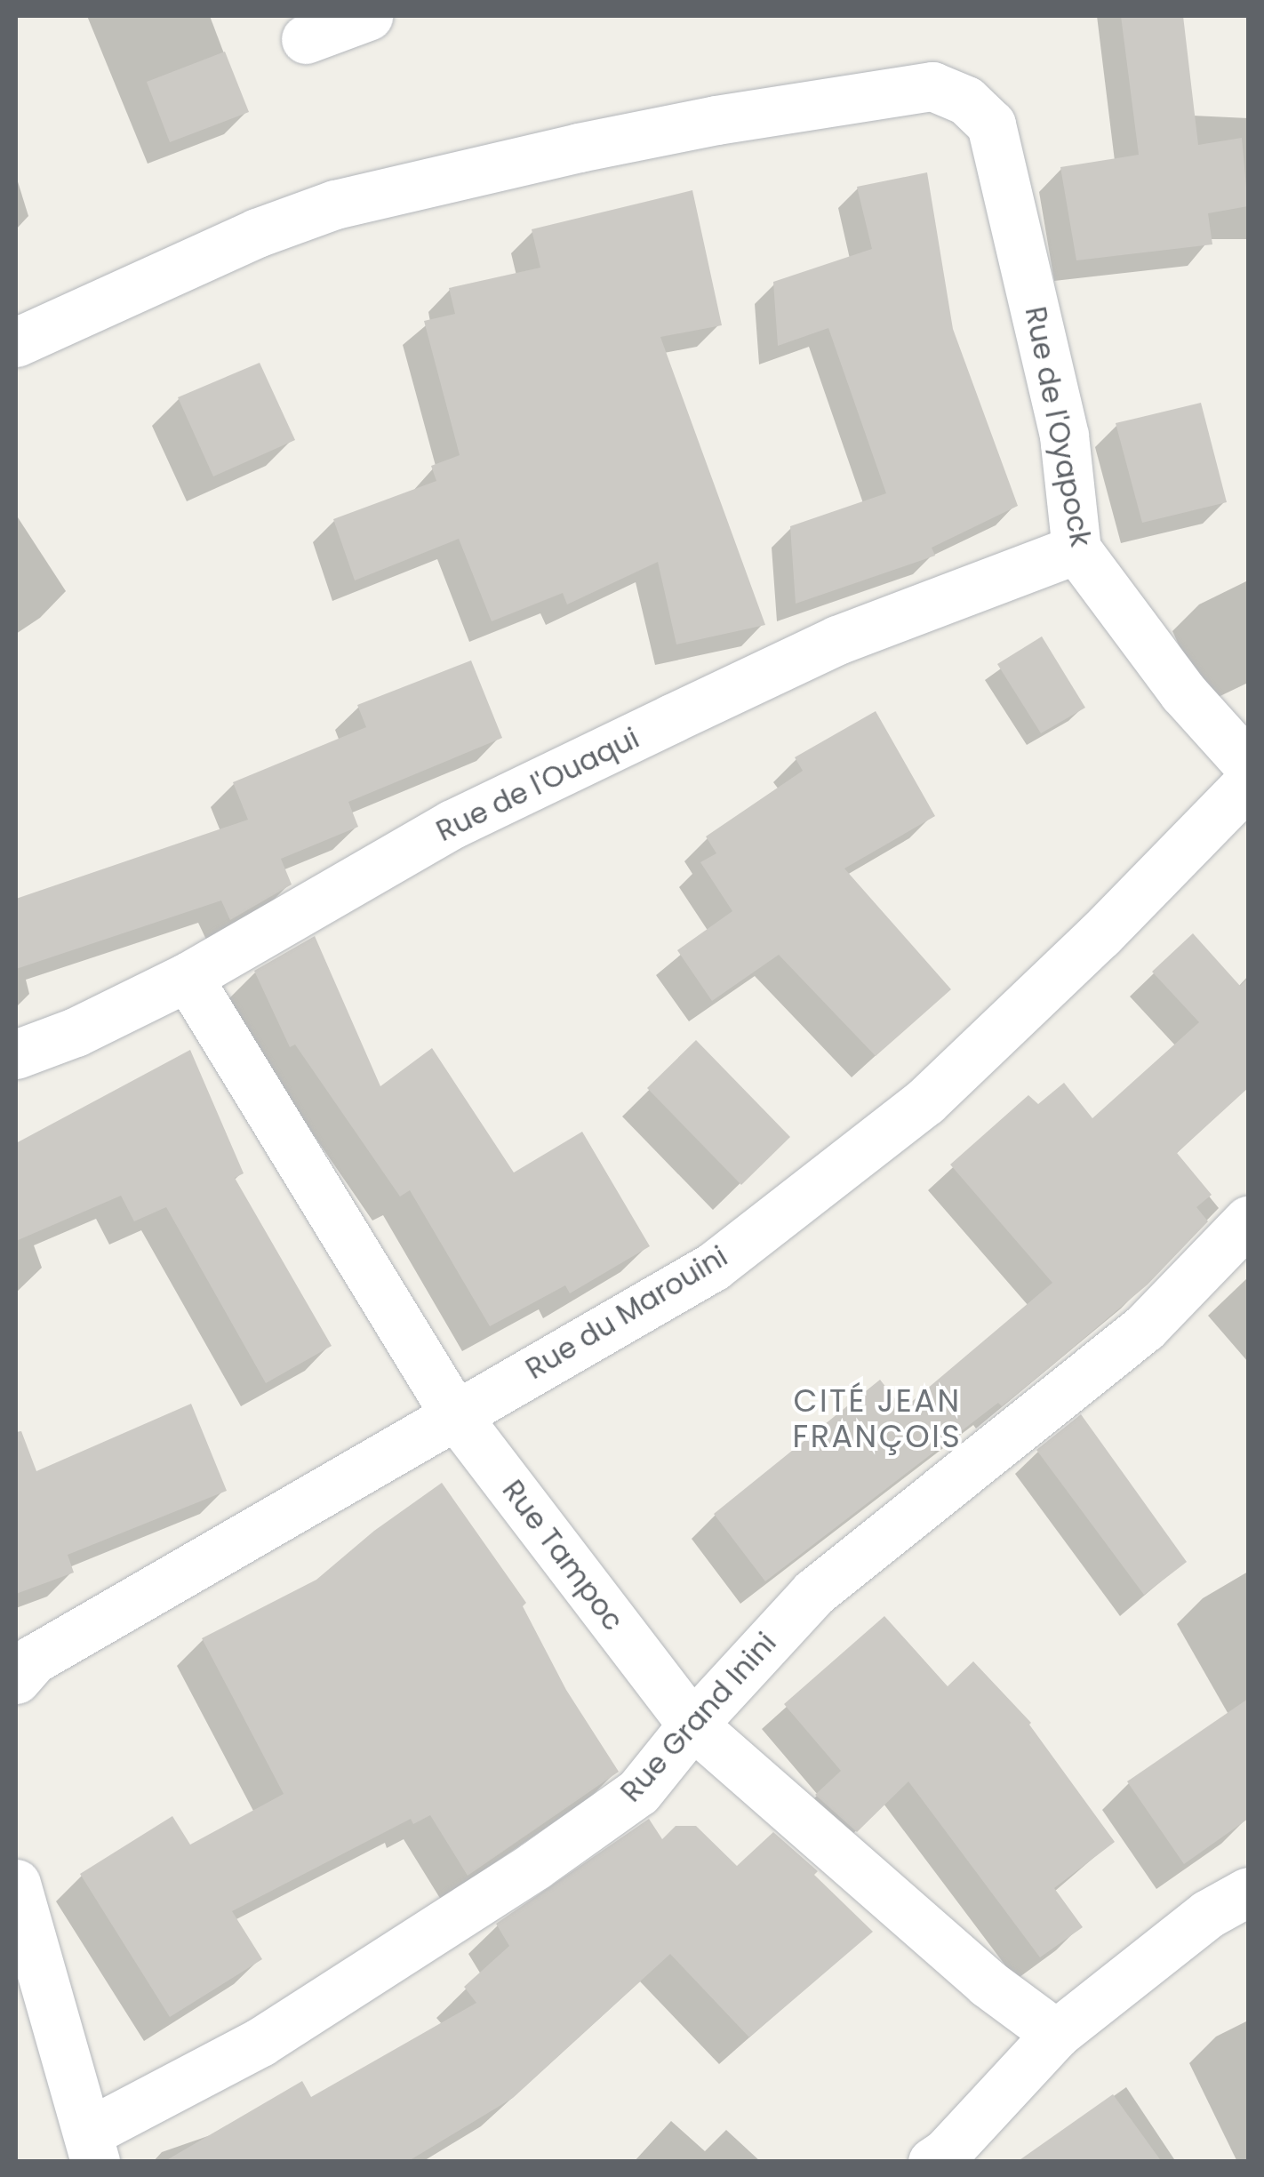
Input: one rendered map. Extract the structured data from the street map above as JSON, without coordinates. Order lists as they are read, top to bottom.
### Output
{
  "streets": {
    "street": [
      "Rue de l'Oyapock",
      "Rue de l'Ouaqui",
      "Rue du Marouini",
      "Rue Tampoc",
      "Rue Grand Inini"
    ]
  },
  "crossings": [
    ["Rue de l'Oyapock", "Rue de l'Ouaqui"],
    ["Rue de l'Ouaqui", "Rue Tampoc"],
    ["Rue du Marouini", "Rue Tampoc"],
    ["Rue Tampoc", "Rue Grand Inini"]
  ],
  "districts": ["CITÉ JEAN FRANÇOIS"]
}
